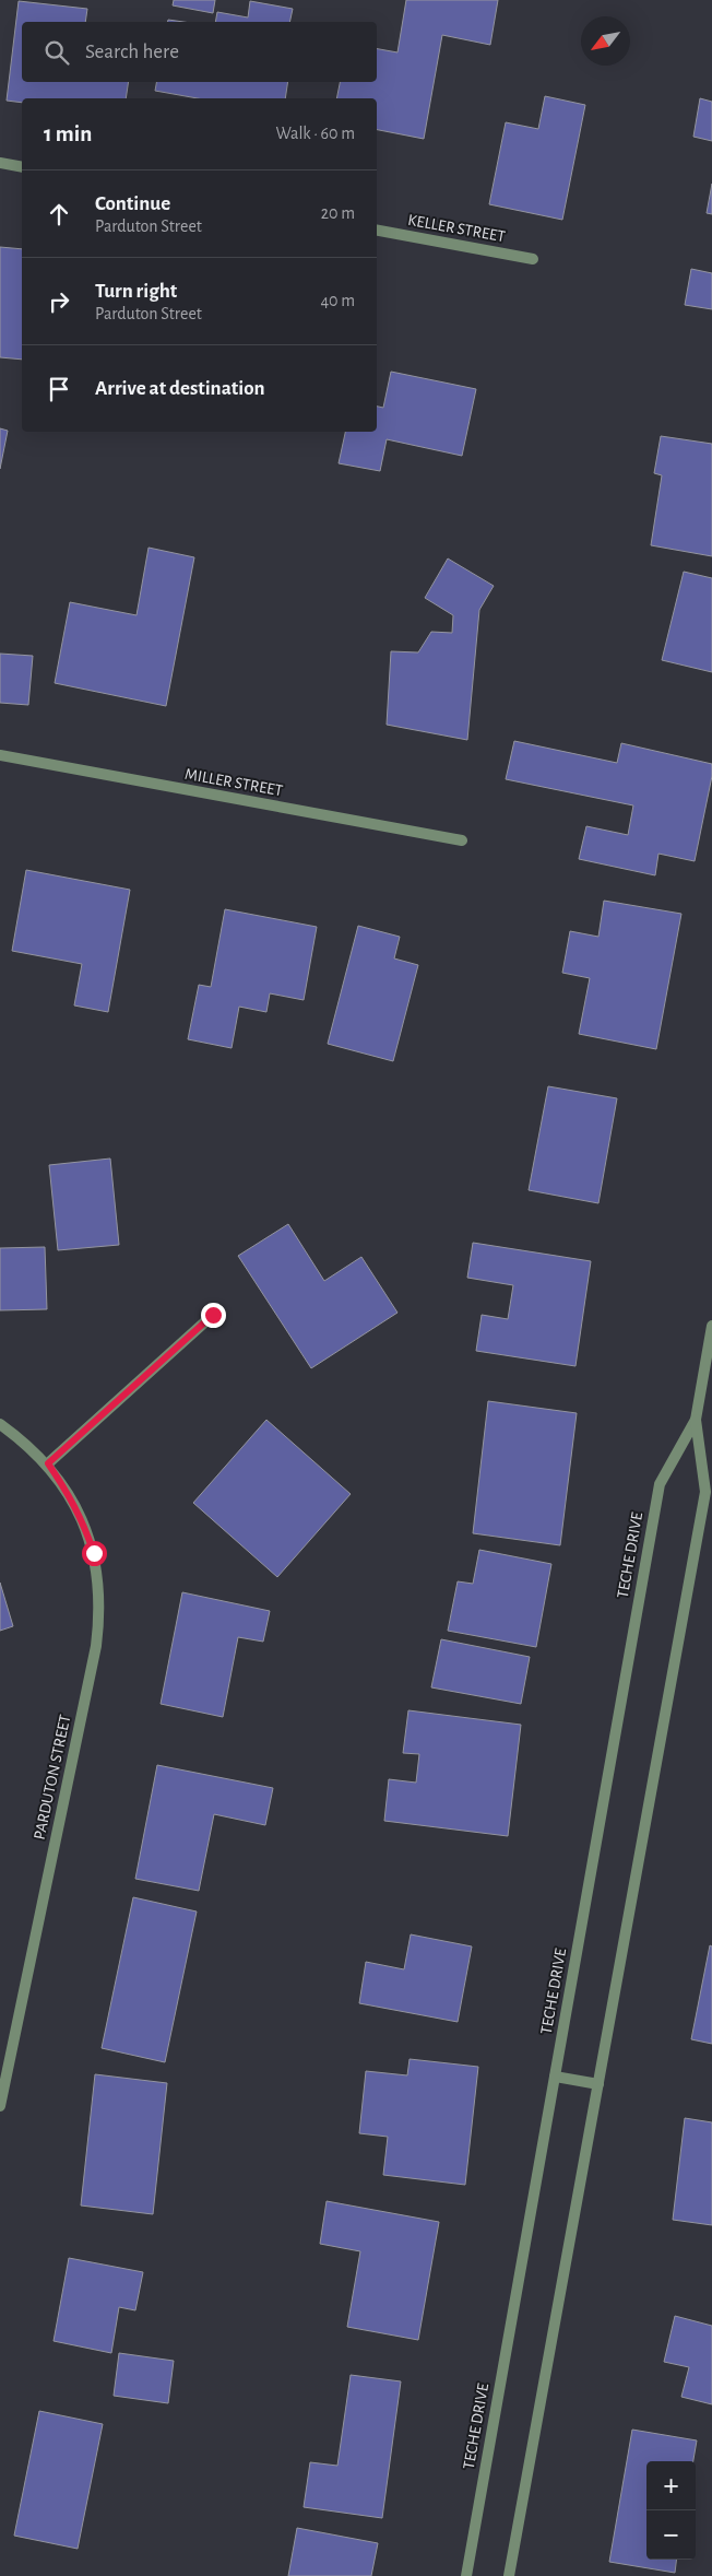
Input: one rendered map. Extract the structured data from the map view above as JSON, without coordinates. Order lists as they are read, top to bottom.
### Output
{
  "streets": {
    "street": [
      "KELLER STREET",
      "MILLER STREET",
      "TECHE DRIVE",
      "PARDUTON STREET"
    ]
  },
  "north": "bottom left",
  "page": {
    "search": "Search here",
    "heading": ["1 min", "Walk · 60 m"],
    "list": [
      ["Continue", "Parduton Street", "20 m"],
      ["Turn right", "Parduton Street", "40 m"],
      "Arrive at destination"
    ],
    "map_buttons": ["+", "−"]
  }
}
